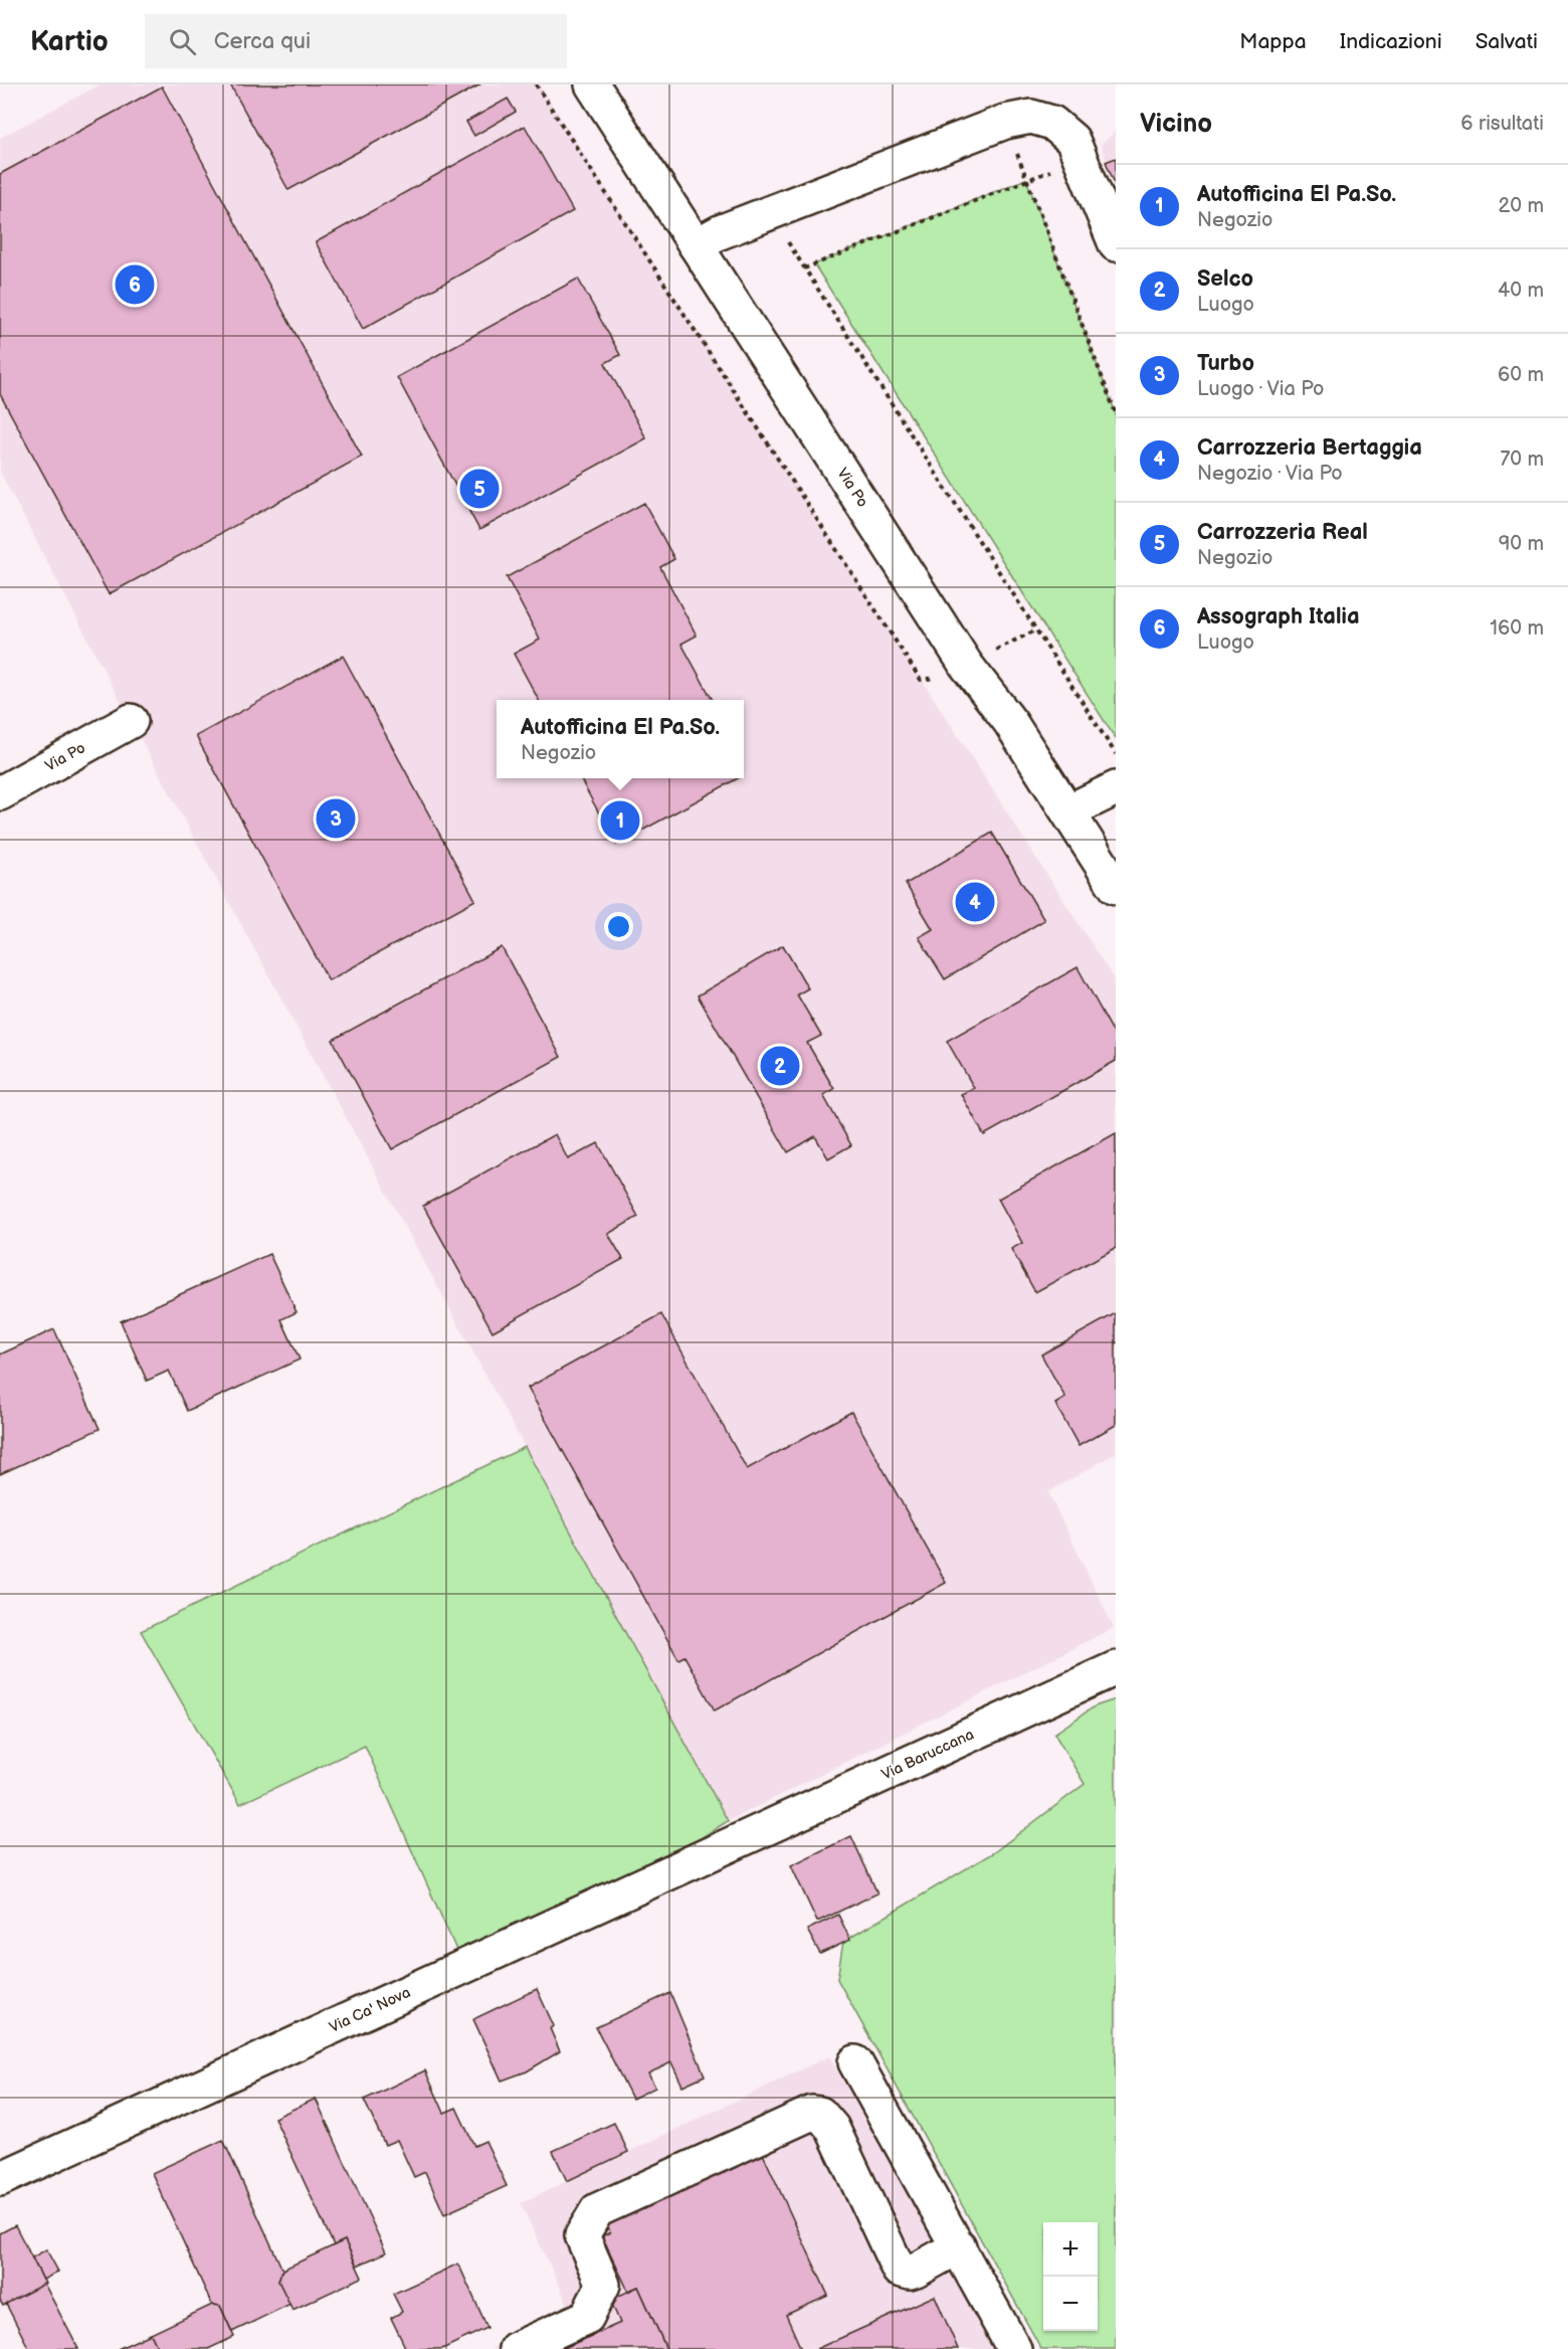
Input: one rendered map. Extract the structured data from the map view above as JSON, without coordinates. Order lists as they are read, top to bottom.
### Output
{
  "streets": {
    "street": ["Via Po", "Via Baruccana", "Via Ca' Nova"]
  },
  "crossings": [
    ["Via Baruccana", "Via Ca' Nova"]
  ],
  "page": {
    "header": "Kartio",
    "search": "Cerca qui",
    "nav": ["Mappa", "Indicazioni", "Salvati"],
    "heading": ["Vicino", "6 risultati"],
    "list": [
      {
        "mark": "1",
        "name": "Autofficina El Pa.So.",
        "note": "Negozio",
        "value": "20 m"
      },
      {
        "mark": "2",
        "name": "Selco",
        "note": "Luogo",
        "value": "40 m"
      },
      {
        "mark": "3",
        "name": "Turbo",
        "note": "Luogo · Via Po",
        "value": "60 m"
      },
      {
        "mark": "4",
        "name": "Carrozzeria Bertaggia",
        "note": "Negozio · Via Po",
        "value": "70 m"
      },
      {
        "mark": "5",
        "name": "Carrozzeria Real",
        "note": "Negozio",
        "value": "90 m"
      },
      {
        "mark": "6",
        "name": "Assograph Italia",
        "note": "Luogo",
        "value": "160 m"
      }
    ],
    "pins": [
      "6",
      "5",
      "3",
      "1",
      "4",
      "2"
    ],
    "popup": ["Autofficina El Pa.So.", "Negozio"],
    "map_buttons": ["+", "−"]
  }
}
